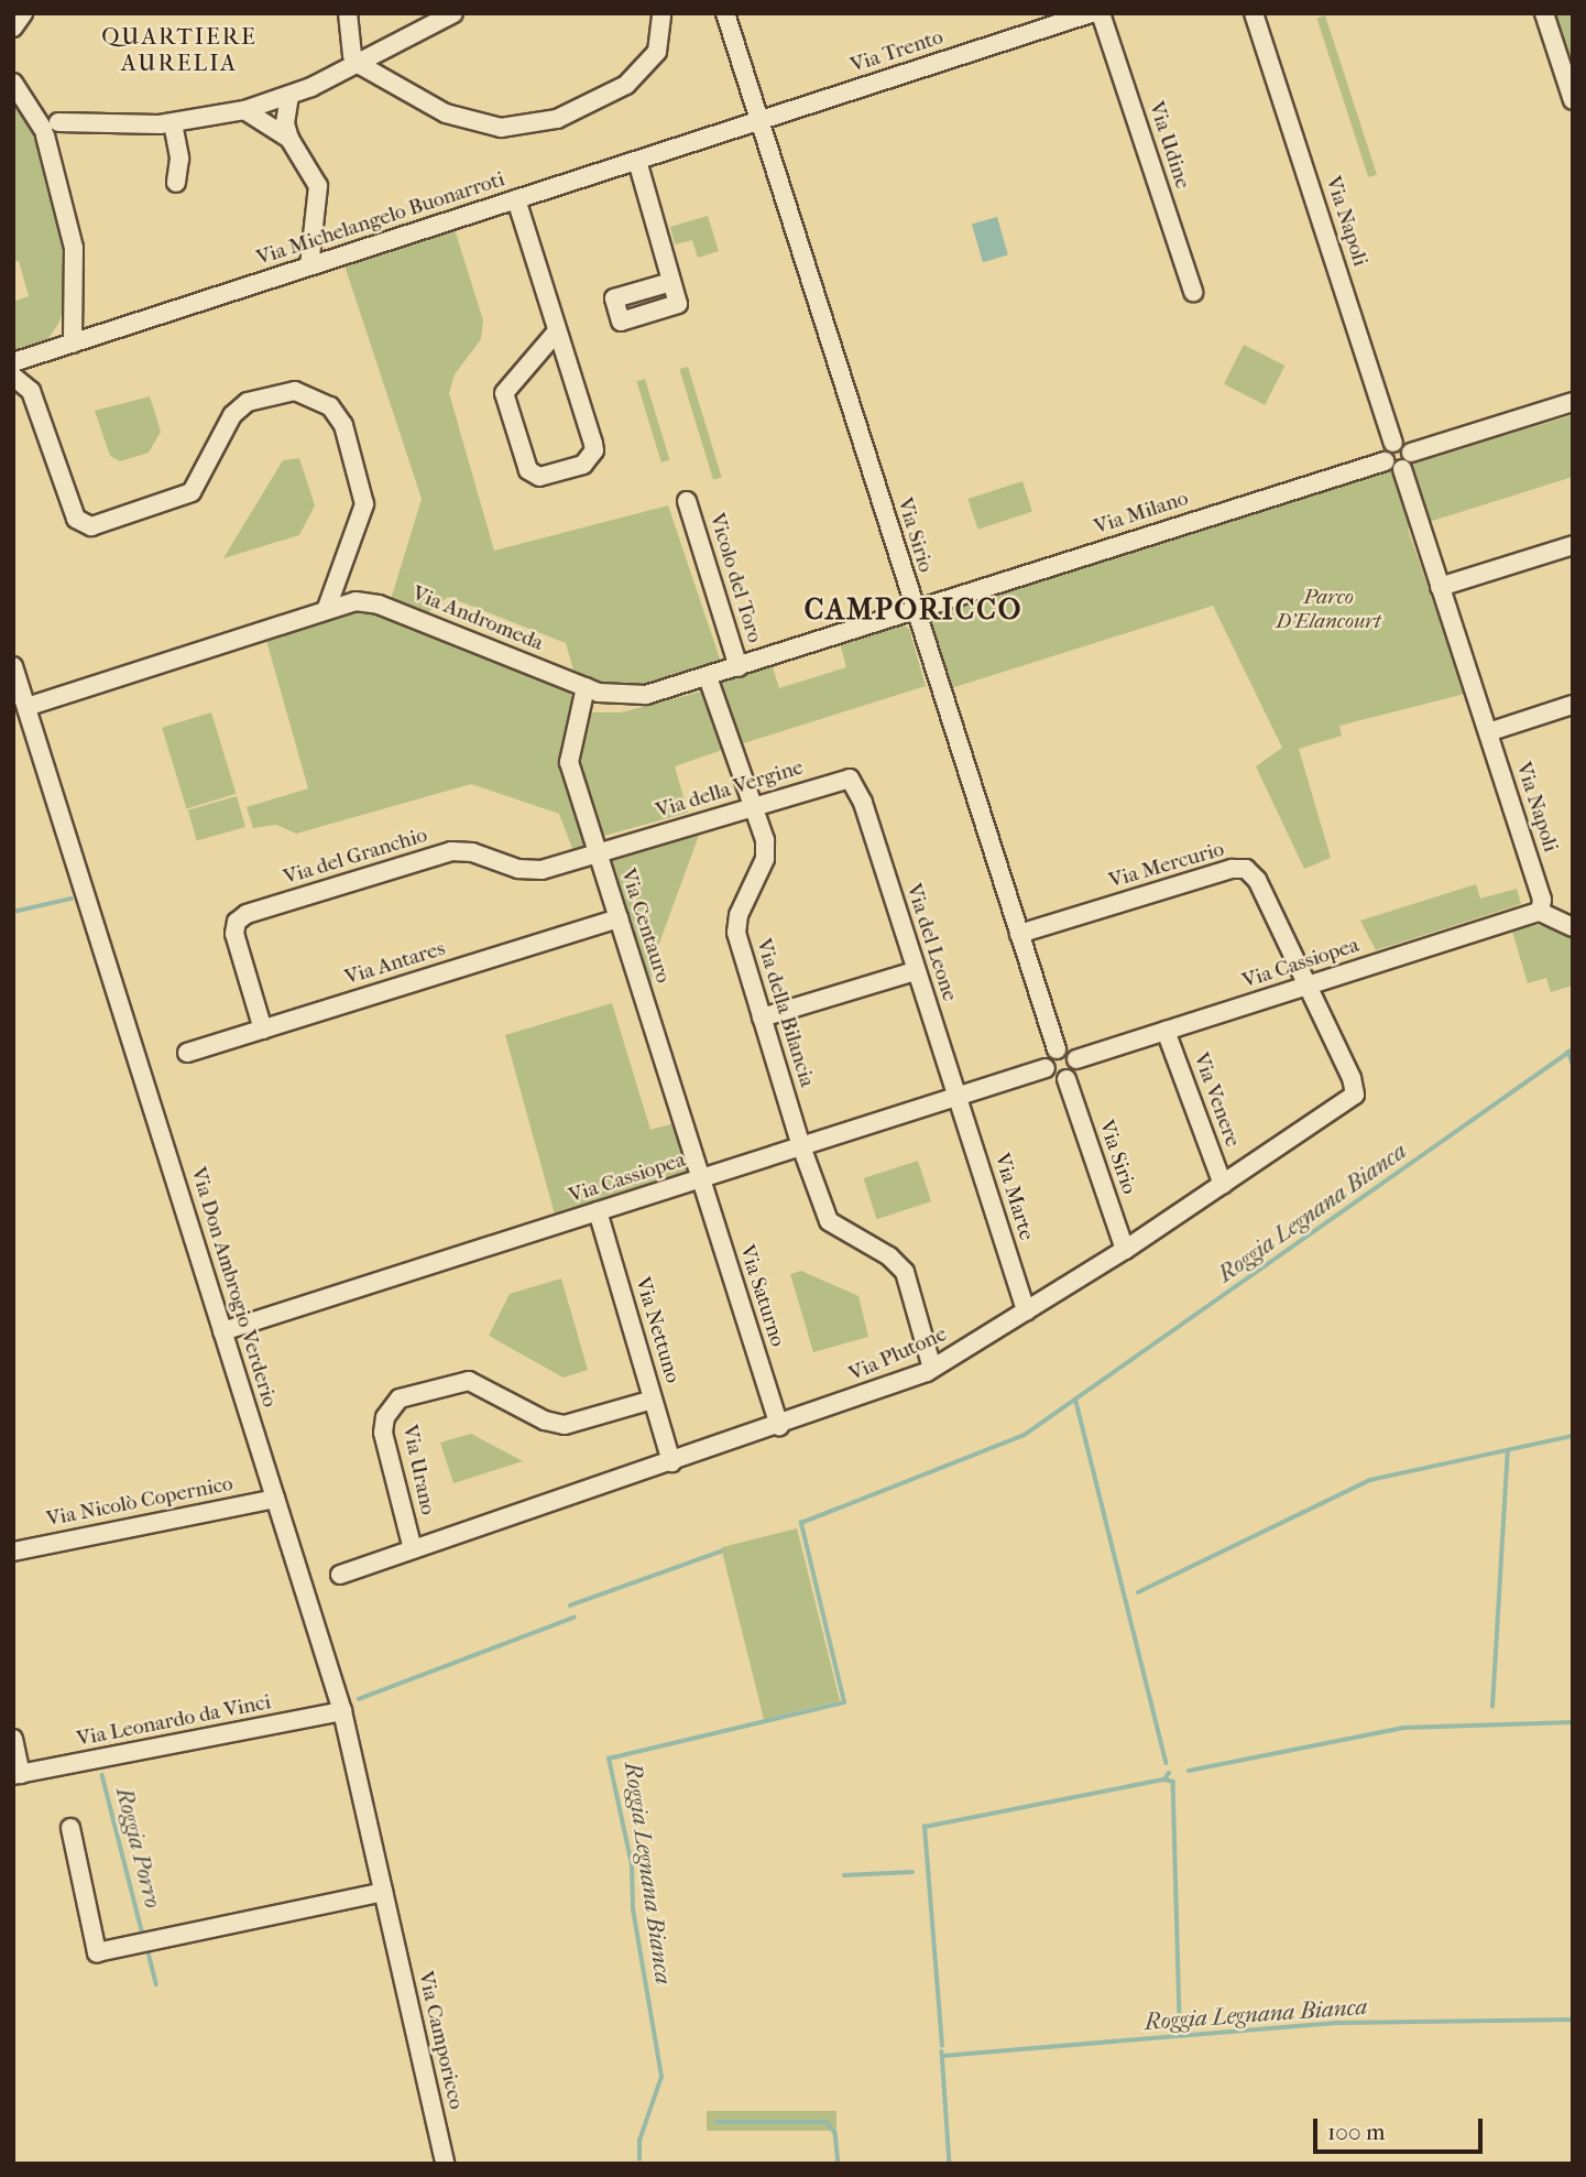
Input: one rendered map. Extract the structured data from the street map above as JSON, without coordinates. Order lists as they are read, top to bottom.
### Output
{
  "streets": {
    "street": [
      "Via Trento",
      "Via Udine",
      "Via Michelangelo Buonarroti",
      "Via Napoli",
      "Via Milano",
      "Via Sirio",
      "Vicolo del Toro",
      "Via Andromeda",
      "Via della Vergine",
      "Via del Granchio",
      "Via Mercurio",
      "Via Centauro",
      "Via del Leone",
      "Via Antares",
      "Via Cassiopea",
      "Via della Bilancia",
      "Via Venere",
      "Via Marte",
      "Via Don Ambrogio Verderio",
      "Via Saturno",
      "Via Nettuno",
      "Via Plutone",
      "Via Urano",
      "Via Nicolò Copernico",
      "Via Leonardo da Vinci",
      "Via Camporicco"
    ]
  },
  "crossings": [
    ["Via Trento", "Via Michelangelo Buonarroti"],
    ["Via Trento", "Via Sirio"],
    ["Via Michelangelo Buonarroti", "Via Sirio"],
    ["Via Napoli", "Via Milano"],
    ["Via Napoli", "Via Cassiopea"],
    ["Via Milano", "Via Sirio"],
    ["Via Milano", "Via Andromeda"],
    ["Via Sirio", "Via Andromeda"],
    ["Via Sirio", "Via Mercurio"],
    ["Via Sirio", "Via Cassiopea"],
    ["Via Sirio", "Via Plutone"],
    ["Vicolo del Toro", "Via Andromeda"],
    ["Via Andromeda", "Via Centauro"],
    ["Via Andromeda", "Via della Bilancia"],
    ["Via Andromeda", "Via Don Ambrogio Verderio"],
    ["Via della Vergine", "Via del Granchio"],
    ["Via della Vergine", "Via Centauro"],
    ["Via della Vergine", "Via del Leone"],
    ["Via della Vergine", "Via della Bilancia"],
    ["Via del Granchio", "Via Centauro"],
    ["Via del Granchio", "Via Antares"],
    ["Via Mercurio", "Via Cassiopea"],
    ["Via Mercurio", "Via Plutone"],
    ["Via Centauro", "Via Antares"],
    ["Via Centauro", "Via Cassiopea"],
    ["Via Centauro", "Via Saturno"],
    ["Via del Leone", "Via Cassiopea"],
    ["Via del Leone", "Via Marte"],
    ["Via Cassiopea", "Via della Bilancia"],
    ["Via Cassiopea", "Via Venere"],
    ["Via Cassiopea", "Via Marte"],
    ["Via Cassiopea", "Via Don Ambrogio Verderio"],
    ["Via Cassiopea", "Via Saturno"],
    ["Via Cassiopea", "Via Nettuno"],
    ["Via Cassiopea", "Via Plutone"],
    ["Via della Bilancia", "Via Plutone"],
    ["Via Venere", "Via Plutone"],
    ["Via Marte", "Via Plutone"],
    ["Via Don Ambrogio Verderio", "Via Nicolò Copernico"],
    ["Via Don Ambrogio Verderio", "Via Leonardo da Vinci"],
    ["Via Don Ambrogio Verderio", "Via Camporicco"],
    ["Via Saturno", "Via Plutone"],
    ["Via Nettuno", "Via Plutone"],
    ["Via Nettuno", "Via Urano"],
    ["Via Plutone", "Via Urano"]
  ],
  "districts": ["QUARTIERE AURELIA", "CAMPORICCO"],
  "water": ["Roggia Legnana Bianca", "Roggia Porro"],
  "parks": ["Parco D'Elancourt"],
  "scale_bar": "100 m"
}
